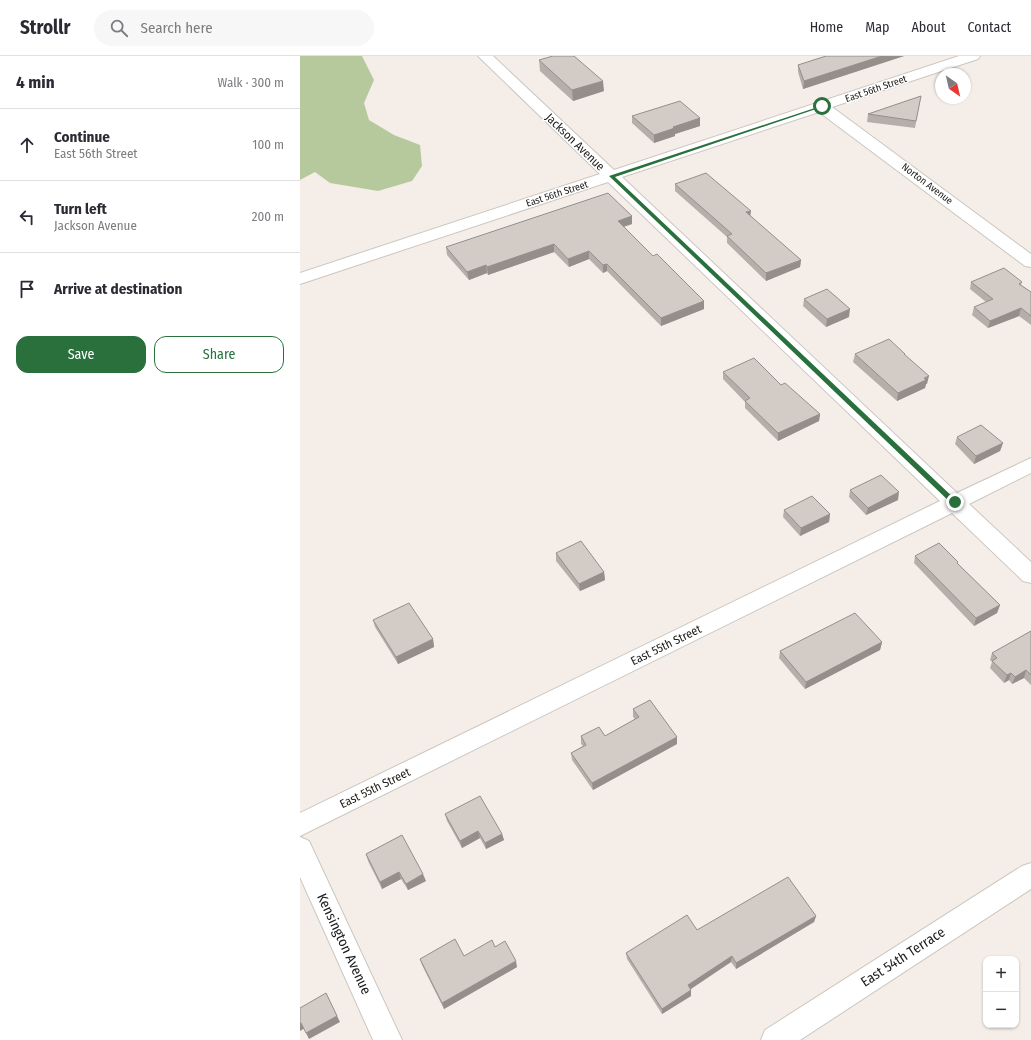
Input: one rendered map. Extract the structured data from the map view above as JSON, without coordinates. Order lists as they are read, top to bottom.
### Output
{
  "streets": {
    "street": [
      "East 56th Street",
      "Jackson Avenue",
      "Norton Avenue",
      "East 55th Street",
      "Kensington Avenue",
      "East 54th Terrace"
    ]
  },
  "crossings": [
    ["East 56th Street", "Jackson Avenue"],
    ["East 56th Street", "Norton Avenue"],
    ["Jackson Avenue", "East 55th Street"]
  ],
  "north": "bottom right",
  "page": {
    "header": "Strollr",
    "search": "Search here",
    "nav": [
      "Home",
      "Map",
      "About",
      "Contact"
    ],
    "heading": ["4 min", "Walk · 300 m"],
    "list": [
      ["Continue", "East 56th Street", "100 m"],
      ["Turn left", "Jackson Avenue", "200 m"],
      "Arrive at destination"
    ],
    "buttons": ["Save", "Share"],
    "map_buttons": ["+", "−"]
  }
}
